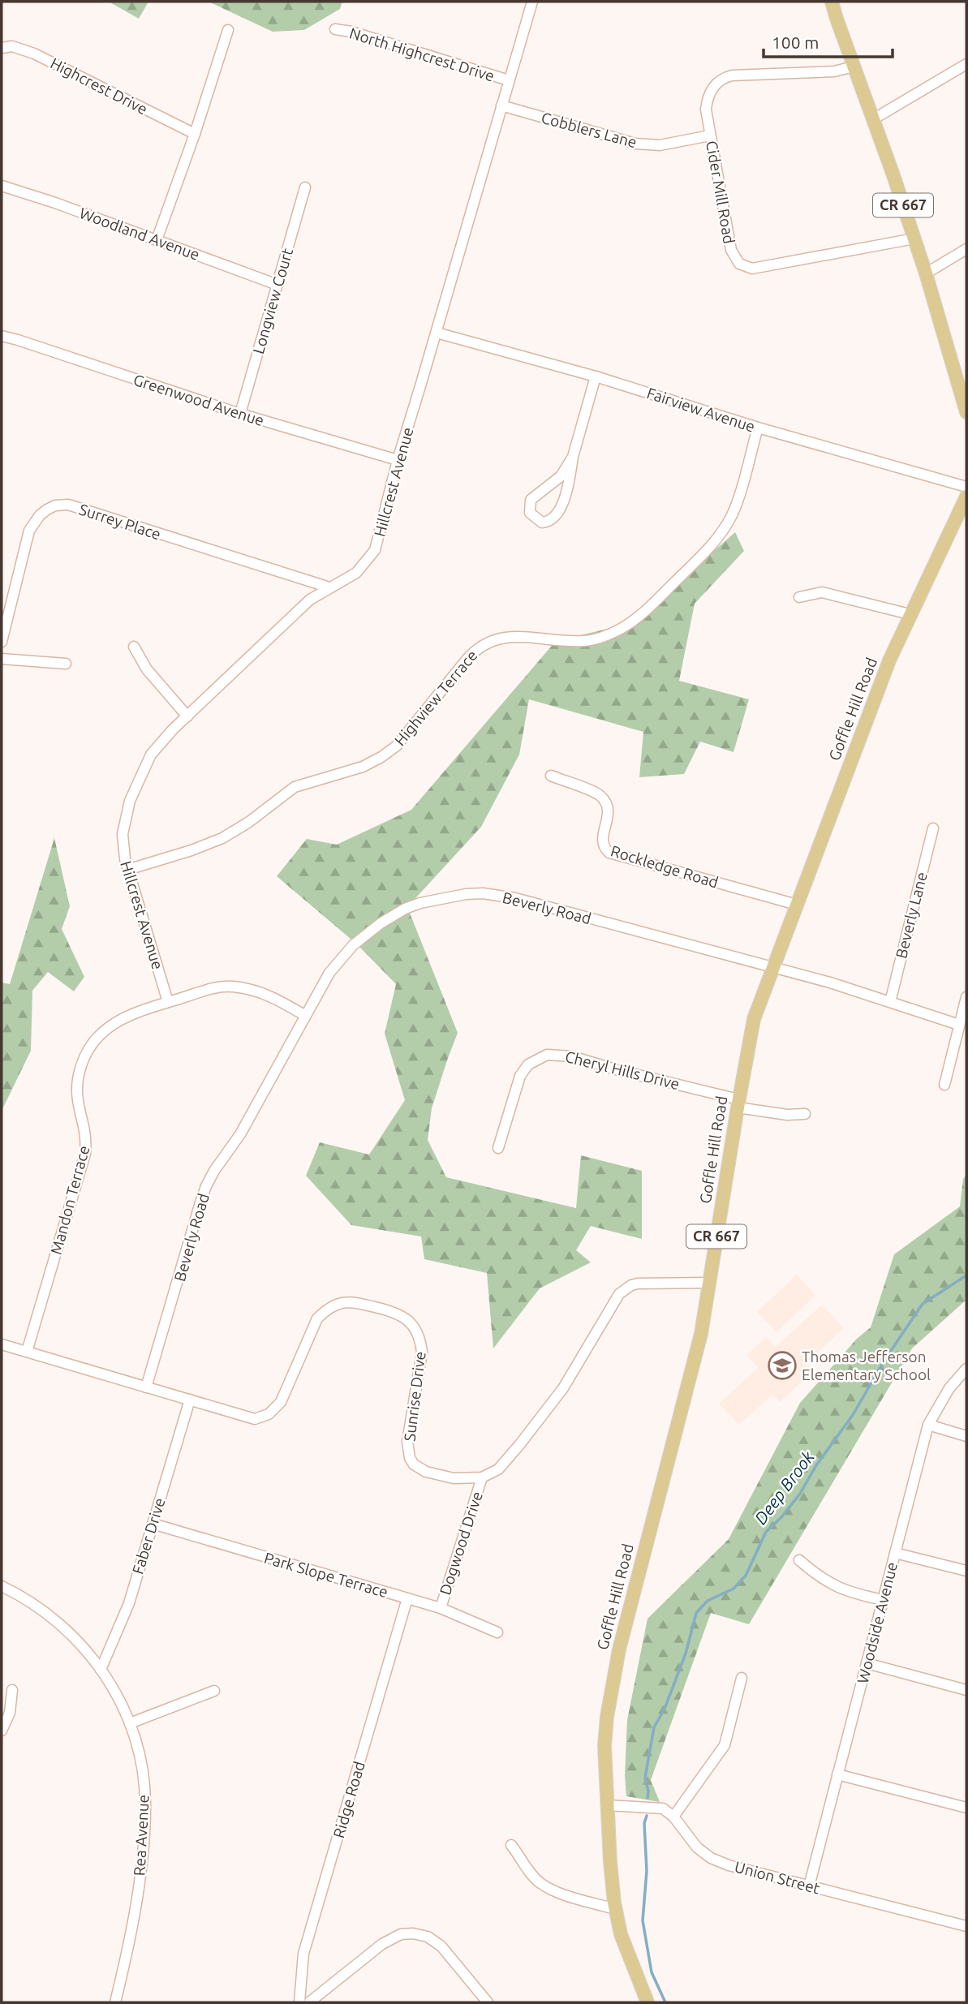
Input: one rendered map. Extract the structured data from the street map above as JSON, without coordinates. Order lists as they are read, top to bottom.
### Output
{
  "streets": {
    "main road": ["CR 667", "Goffle Hill Road"],
    "street": [
      "North Highcrest Drive",
      "Highcrest Drive",
      "Cobblers Lane",
      "Cider Mill Road",
      "Woodland Avenue",
      "Longview Court",
      "Greenwood Avenue",
      "Fairview Avenue",
      "Hillcrest Avenue",
      "Surrey Place",
      "Highview Terrace",
      "Rockledge Road",
      "Beverly Road",
      "Beverly Lane",
      "Cheryl Hills Drive",
      "Mandon Terrace",
      "Sunrise Drive",
      "Faber Drive",
      "Dogwood Drive",
      "Park Slope Terrace",
      "Woodside Avenue",
      "Ridge Road",
      "Rea Avenue",
      "Union Street"
    ]
  },
  "crossings": [
    ["North Highcrest Drive", "Hillcrest Avenue"],
    ["Cobblers Lane", "Cider Mill Road"],
    ["Cobblers Lane", "Hillcrest Avenue"],
    ["Cider Mill Road", "CR 667"],
    ["Woodland Avenue", "Longview Court"],
    ["Longview Court", "Greenwood Avenue"],
    ["Greenwood Avenue", "Hillcrest Avenue"],
    ["Fairview Avenue", "Hillcrest Avenue"],
    ["Fairview Avenue", "Highview Terrace"],
    ["Hillcrest Avenue", "Surrey Place"],
    ["Hillcrest Avenue", "Highview Terrace"],
    ["Hillcrest Avenue", "Mandon Terrace"],
    ["Goffle Hill Road", "Rockledge Road"],
    ["Goffle Hill Road", "Beverly Road"],
    ["Goffle Hill Road", "Cheryl Hills Drive"],
    ["Beverly Road", "Beverly Lane"],
    ["Beverly Road", "Mandon Terrace"],
    ["Beverly Road", "Sunrise Drive"],
    ["Mandon Terrace", "Sunrise Drive"],
    ["Sunrise Drive", "Faber Drive"],
    ["Sunrise Drive", "Dogwood Drive"],
    ["Faber Drive", "Park Slope Terrace"],
    ["Faber Drive", "Rea Avenue"],
    ["Dogwood Drive", "Park Slope Terrace"],
    ["Park Slope Terrace", "Ridge Road"],
    ["Woodside Avenue", "Union Street"]
  ],
  "water": ["Deep Brook"],
  "places": {
    "school or university": ["Thomas Jefferson Elementary School"]
  },
  "scale_bar": "100 m"
}
